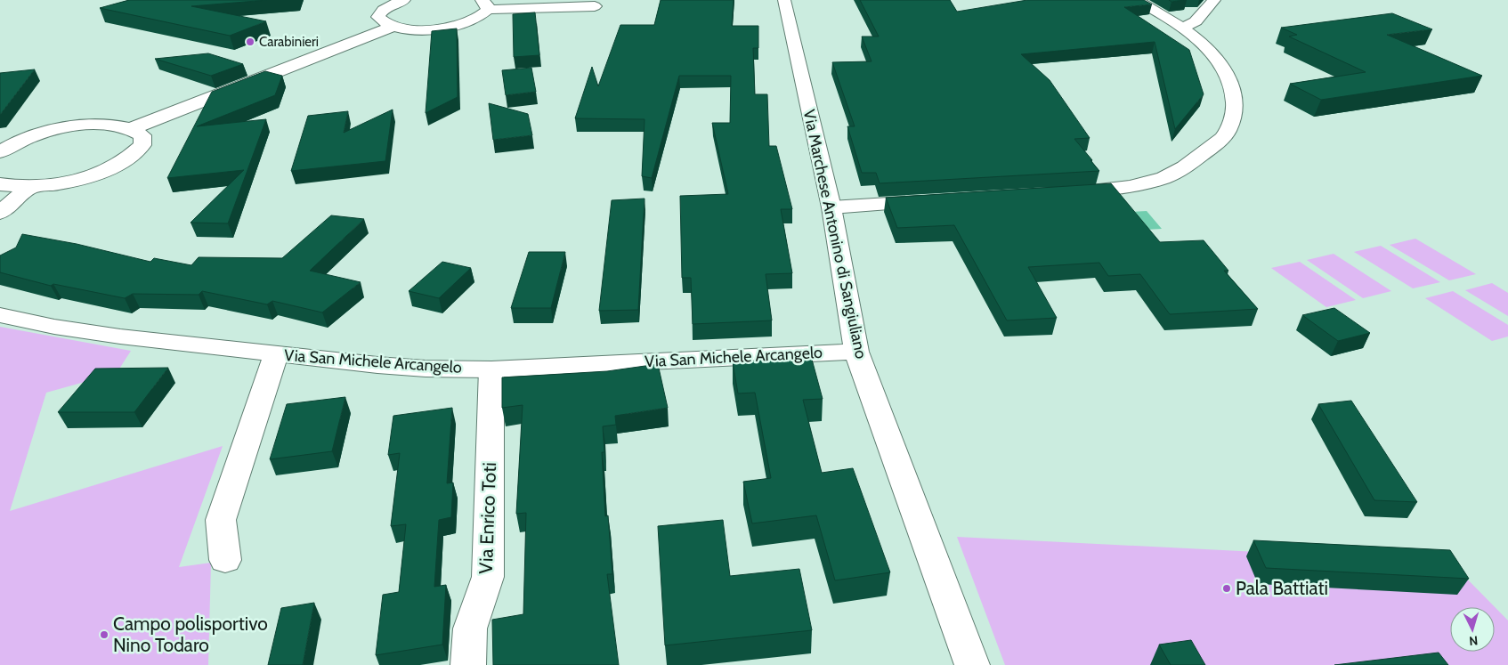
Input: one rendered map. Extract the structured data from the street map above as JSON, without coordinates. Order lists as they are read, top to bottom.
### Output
{
  "streets": {
    "street": ["Via Marchese Antonino di Sangiuliano", "Via San Michele Arcangelo", "Via Enrico Toti"]
  },
  "crossings": [
    ["Via Marchese Antonino di Sangiuliano", "Via San Michele Arcangelo"],
    ["Via San Michele Arcangelo", "Via Enrico Toti"]
  ],
  "places": ["Carabinieri", "Pala Battiati", "Campo polisportivo Nino Todaro"],
  "north": "bottom"
}
